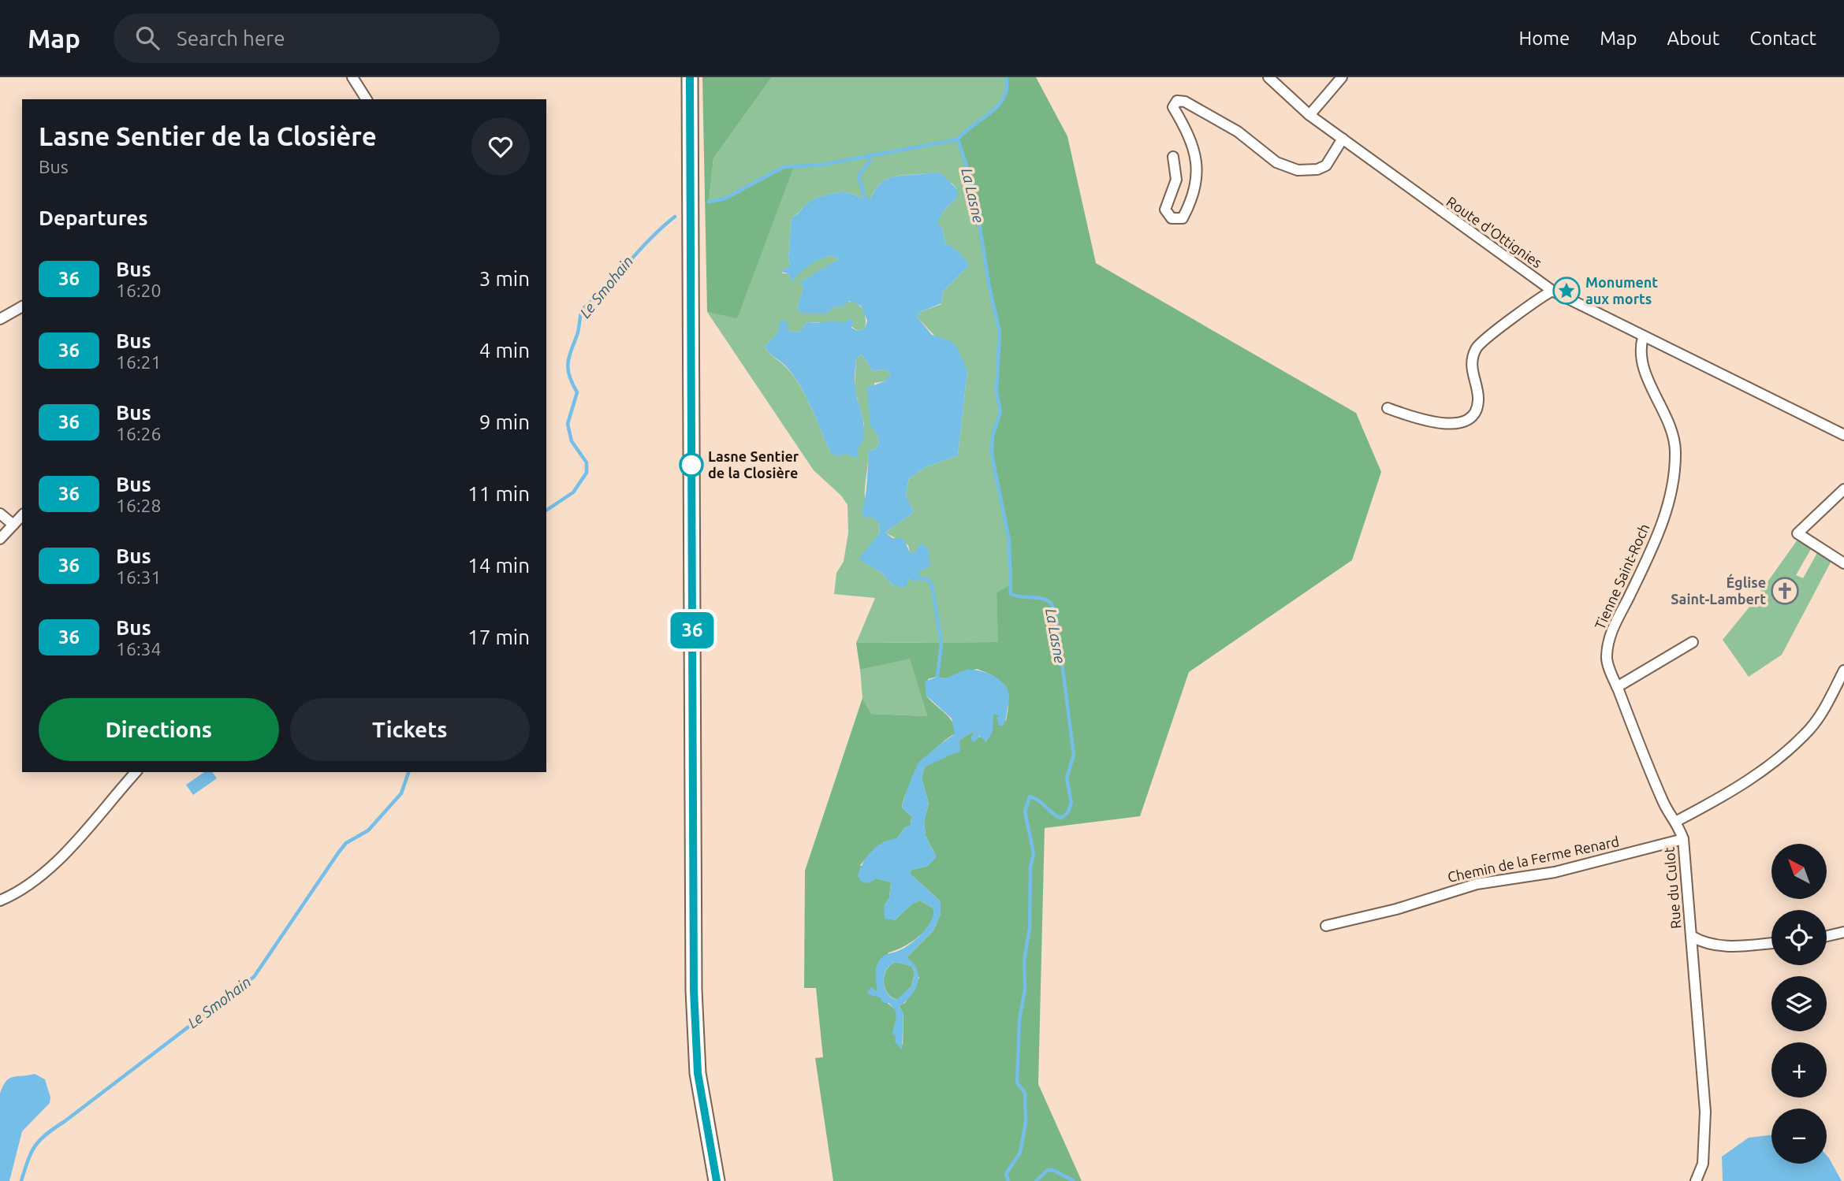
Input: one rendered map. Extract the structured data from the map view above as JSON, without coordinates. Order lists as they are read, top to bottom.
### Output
{
  "streets": {
    "street": [
      "Route d'Ottignies",
      "Tienne Saint-Roch",
      "Chemin de la Ferme Renard",
      "Rue du Culot"
    ]
  },
  "crossings": [
    ["Route d'Ottignies", "Tienne Saint-Roch"],
    ["Tienne Saint-Roch", "Rue du Culot"],
    ["Chemin de la Ferme Renard", "Rue du Culot"]
  ],
  "water": ["La Lasne", "Le Smohain"],
  "places": {
    "place": ["Monument aux morts"],
    "other": ["Lasne Sentier de la Closière"],
    "church": ["Église Saint-Lambert"]
  },
  "lines": ["bus line 36"],
  "north": "top left",
  "page": {
    "header": "Map",
    "search": "Search here",
    "nav": [
      "Home",
      "Map",
      "About",
      "Contact"
    ],
    "on_map": "36",
    "heading": [
      ["Lasne Sentier de la Closière", "Bus"],
      "Departures"
    ],
    "list": [
      {
        "mark": "36",
        "name": "Bus",
        "note": "16:20",
        "value": "3 min"
      },
      {
        "mark": "36",
        "name": "Bus",
        "note": "16:21",
        "value": "4 min"
      },
      {
        "mark": "36",
        "name": "Bus",
        "note": "16:26",
        "value": "9 min"
      },
      {
        "mark": "36",
        "name": "Bus",
        "note": "16:28",
        "value": "11 min"
      },
      {
        "mark": "36",
        "name": "Bus",
        "note": "16:31",
        "value": "14 min"
      },
      {
        "mark": "36",
        "name": "Bus",
        "note": "16:34",
        "value": "17 min"
      }
    ],
    "buttons": ["Directions", "Tickets"],
    "map_buttons": ["+", "−"]
  }
}
